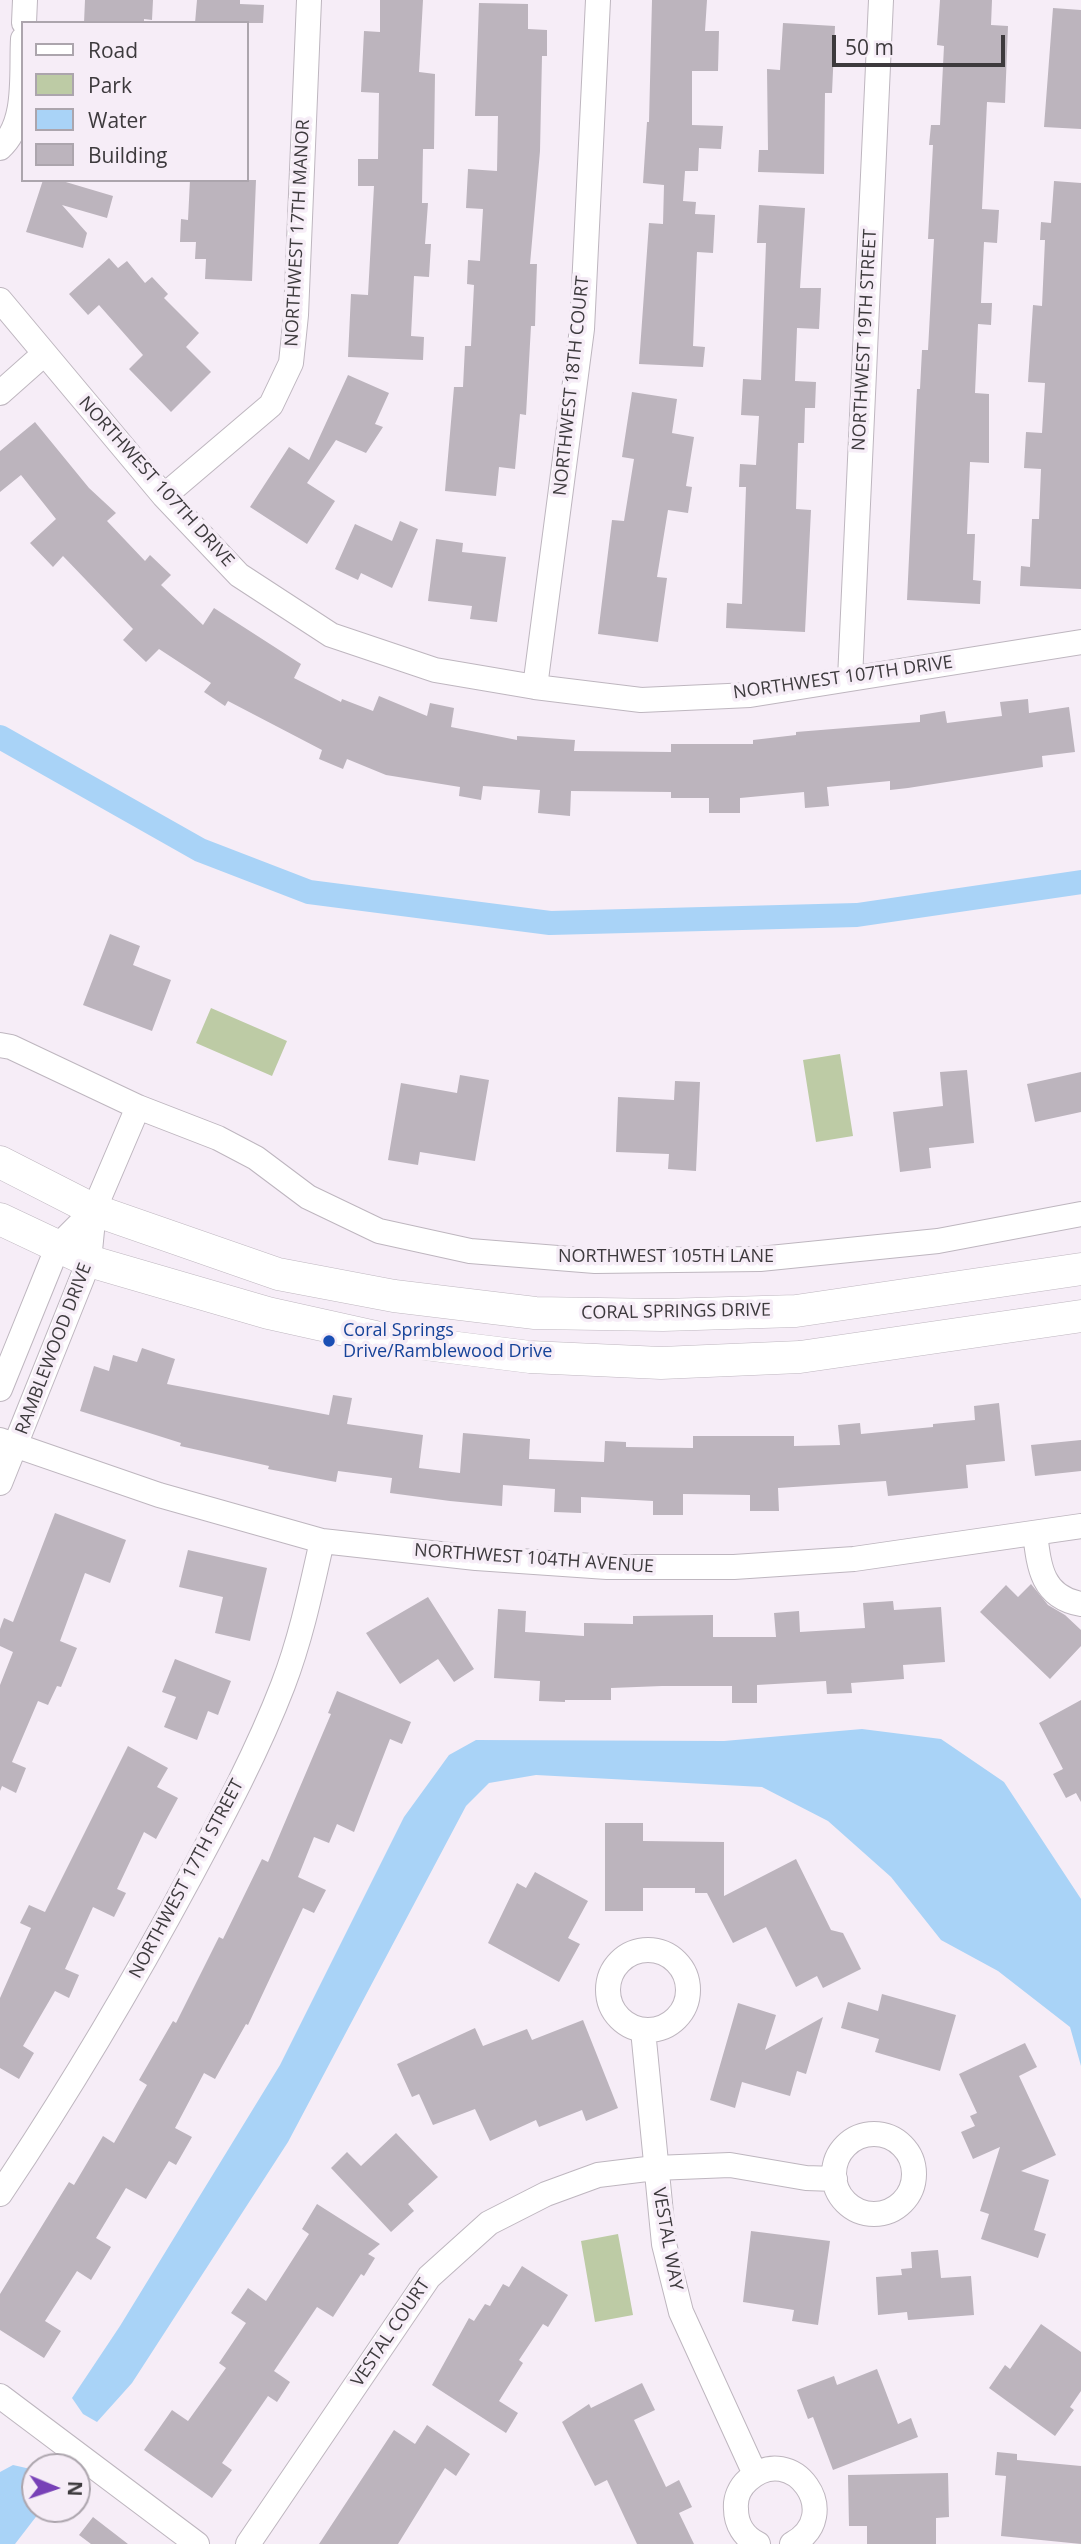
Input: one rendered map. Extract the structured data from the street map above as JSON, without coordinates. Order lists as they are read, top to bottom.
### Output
{
  "streets": {
    "main road": ["CORAL SPRINGS DRIVE"],
    "street": [
      "NORTHWEST 17TH MANOR",
      "NORTHWEST 19TH STREET",
      "NORTHWEST 18TH COURT",
      "NORTHWEST 107TH DRIVE",
      "NORTHWEST 105TH LANE",
      "RAMBLEWOOD DRIVE",
      "NORTHWEST 104TH AVENUE",
      "NORTHWEST 17TH STREET",
      "VESTAL WAY",
      "VESTAL COURT"
    ]
  },
  "crossings": [
    ["NORTHWEST 17TH MANOR", "NORTHWEST 107TH DRIVE"],
    ["NORTHWEST 19TH STREET", "NORTHWEST 107TH DRIVE"],
    ["NORTHWEST 18TH COURT", "NORTHWEST 107TH DRIVE"],
    ["NORTHWEST 105TH LANE", "RAMBLEWOOD DRIVE"],
    ["CORAL SPRINGS DRIVE", "RAMBLEWOOD DRIVE"],
    ["RAMBLEWOOD DRIVE", "NORTHWEST 104TH AVENUE"],
    ["NORTHWEST 104TH AVENUE", "NORTHWEST 17TH STREET"],
    ["VESTAL WAY", "VESTAL COURT"]
  ],
  "places": ["Coral Springs Drive/Ramblewood Drive"],
  "legend": [
    "Road",
    "Park",
    "Water",
    "Building"
  ],
  "scale_bar": "50 m",
  "north": "right"
}
